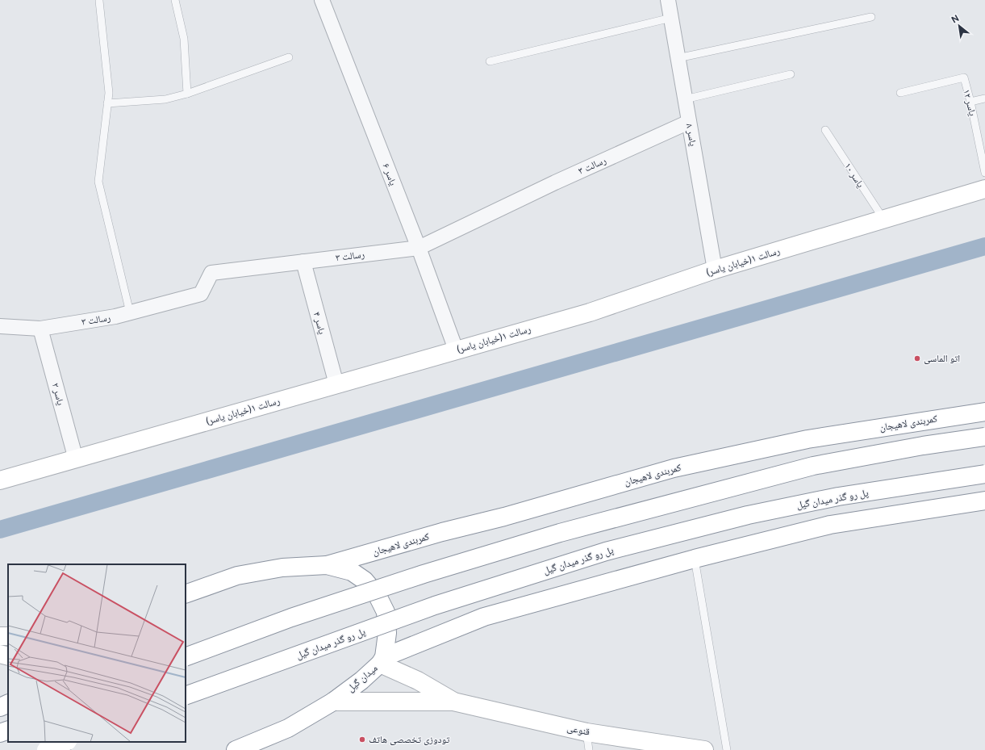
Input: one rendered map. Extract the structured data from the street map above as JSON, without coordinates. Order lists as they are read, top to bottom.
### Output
{
  "streets": {
    "main road": [
      "رسالت ۱(خیابان یاسر)",
      "کمربندی لاهیجان",
      "پل رو گذر میدان گیل",
      "میدان گیل",
      "قنوعی"
    ],
    "street": [
      "یاسر ۸",
      "رسالت ۳",
      "یاسر ۶",
      "یاسر ۴",
      "یاسر ۲"
    ],
    "lane": ["یاسر ۱۲", "یاسر ۱۰"]
  },
  "crossings": [
    ["یاسر ۸", "رسالت ۳"],
    ["یاسر ۸", "رسالت ۱(خیابان یاسر)"],
    ["رسالت ۳", "یاسر ۶"],
    ["رسالت ۳", "یاسر ۴"],
    ["رسالت ۳", "یاسر ۲"],
    ["یاسر ۶", "رسالت ۱(خیابان یاسر)"],
    ["یاسر ۱۰", "رسالت ۱(خیابان یاسر)"],
    ["رسالت ۱(خیابان یاسر)", "یاسر ۴"],
    ["رسالت ۱(خیابان یاسر)", "یاسر ۲"],
    ["کمربندی لاهیجان", "میدان گیل"],
    ["میدان گیل", "قنوعی"]
  ],
  "places": ["اتو ‌الماسی", "تودوزی تخصصی هاتف"],
  "north": "top left"
}
